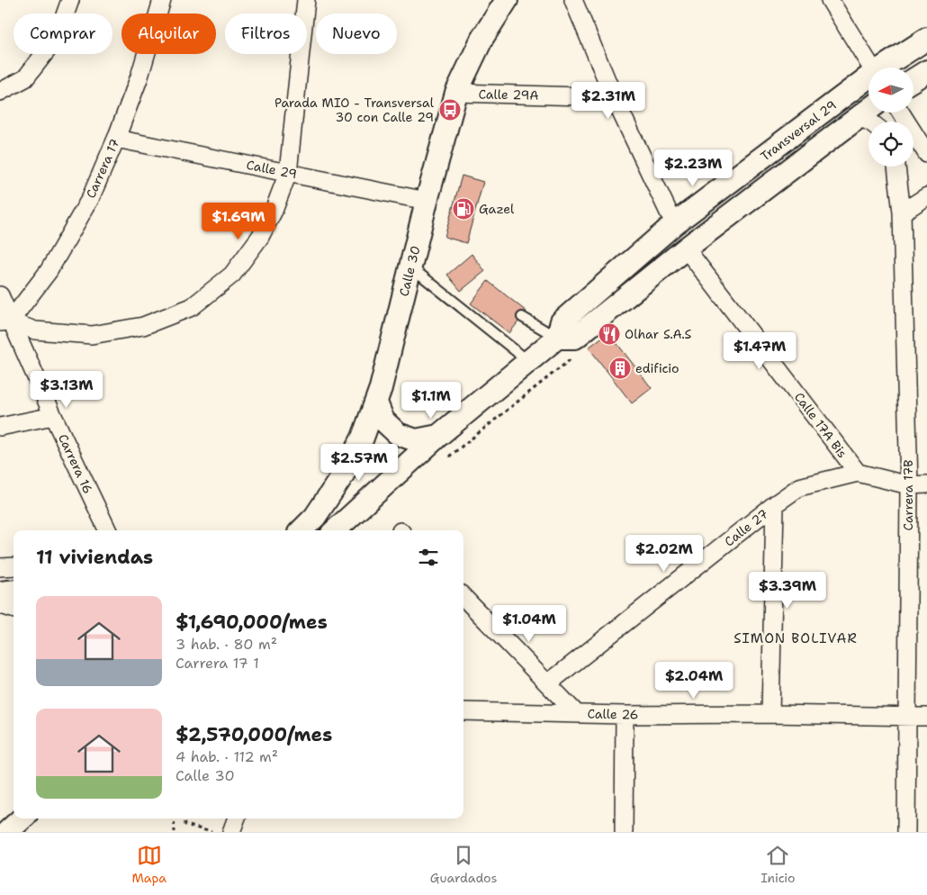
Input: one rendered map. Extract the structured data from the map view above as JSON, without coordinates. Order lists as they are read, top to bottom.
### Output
{
  "streets": {
    "street": [
      "Calle 29A",
      "Transversal 29",
      "Carrera 17",
      "Calle 29",
      "Calle 30",
      "Calle 17A Bis",
      "Carrera 16",
      "Carrera 17B",
      "Calle 27",
      "Calle 26"
    ]
  },
  "crossings": [
    ["Calle 29A", "Calle 30"],
    ["Transversal 29", "Calle 17A Bis"],
    ["Carrera 17", "Calle 29"],
    ["Carrera 17", "Carrera 16"],
    ["Calle 29", "Calle 30"],
    ["Calle 17A Bis", "Calle 27"],
    ["Carrera 17B", "Calle 27"],
    ["Carrera 17B", "Calle 26"]
  ],
  "districts": ["SIMON BOLIVAR"],
  "places": {
    "bus stop": ["Parada MIO - Transversal 30 con Calle 29"],
    "fuel station": ["Gazel"],
    "restaurant": ["Olhar S.A.S"],
    "building": ["edificio"]
  },
  "north": "left",
  "page": {
    "chip": [
      "Comprar",
      "Alquilar",
      "Filtros",
      "Nuevo"
    ],
    "price": [
      "$2.31M",
      "$2.23M",
      "$1.69M",
      "$1.47M",
      "$3.13M",
      "$1.1M",
      "$2.57M",
      "$2.02M",
      "$3.39M",
      "$1.04M",
      "$2.04M"
    ],
    "heading": "11 viviendas",
    "list": [
      {
        "name": "$1,690,000/mes",
        "note": "3 hab. · 80 m² · Carrera 17 1"
      },
      {
        "name": "$2,570,000/mes",
        "note": "4 hab. · 112 m² · Calle 30"
      }
    ],
    "tabs": ["Mapa", "Guardados", "Inicio"]
  }
}
